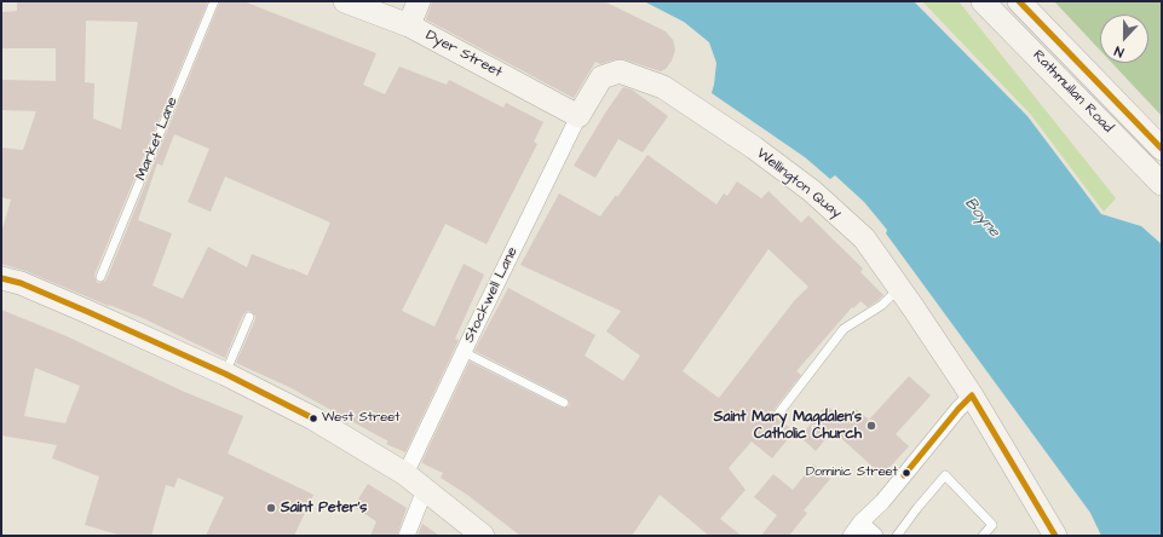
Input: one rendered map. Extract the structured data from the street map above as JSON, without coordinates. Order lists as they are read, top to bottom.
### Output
{
  "streets": {
    "main road": ["Dyer Street", "Rathmullan Road", "Wellington Quay"],
    "street": ["Stockwell Lane"],
    "lane": ["Market Lane"]
  },
  "crossings": [
    ["Dyer Street", "Wellington Quay"],
    ["Dyer Street", "Stockwell Lane"],
    ["Wellington Quay", "Stockwell Lane"]
  ],
  "water": ["Boyne"],
  "places": [
    "West Street",
    "Saint Mary Magdalen's Catholic Church",
    "Dominic Street",
    "Saint Peter's"
  ],
  "north": "bottom"
}
